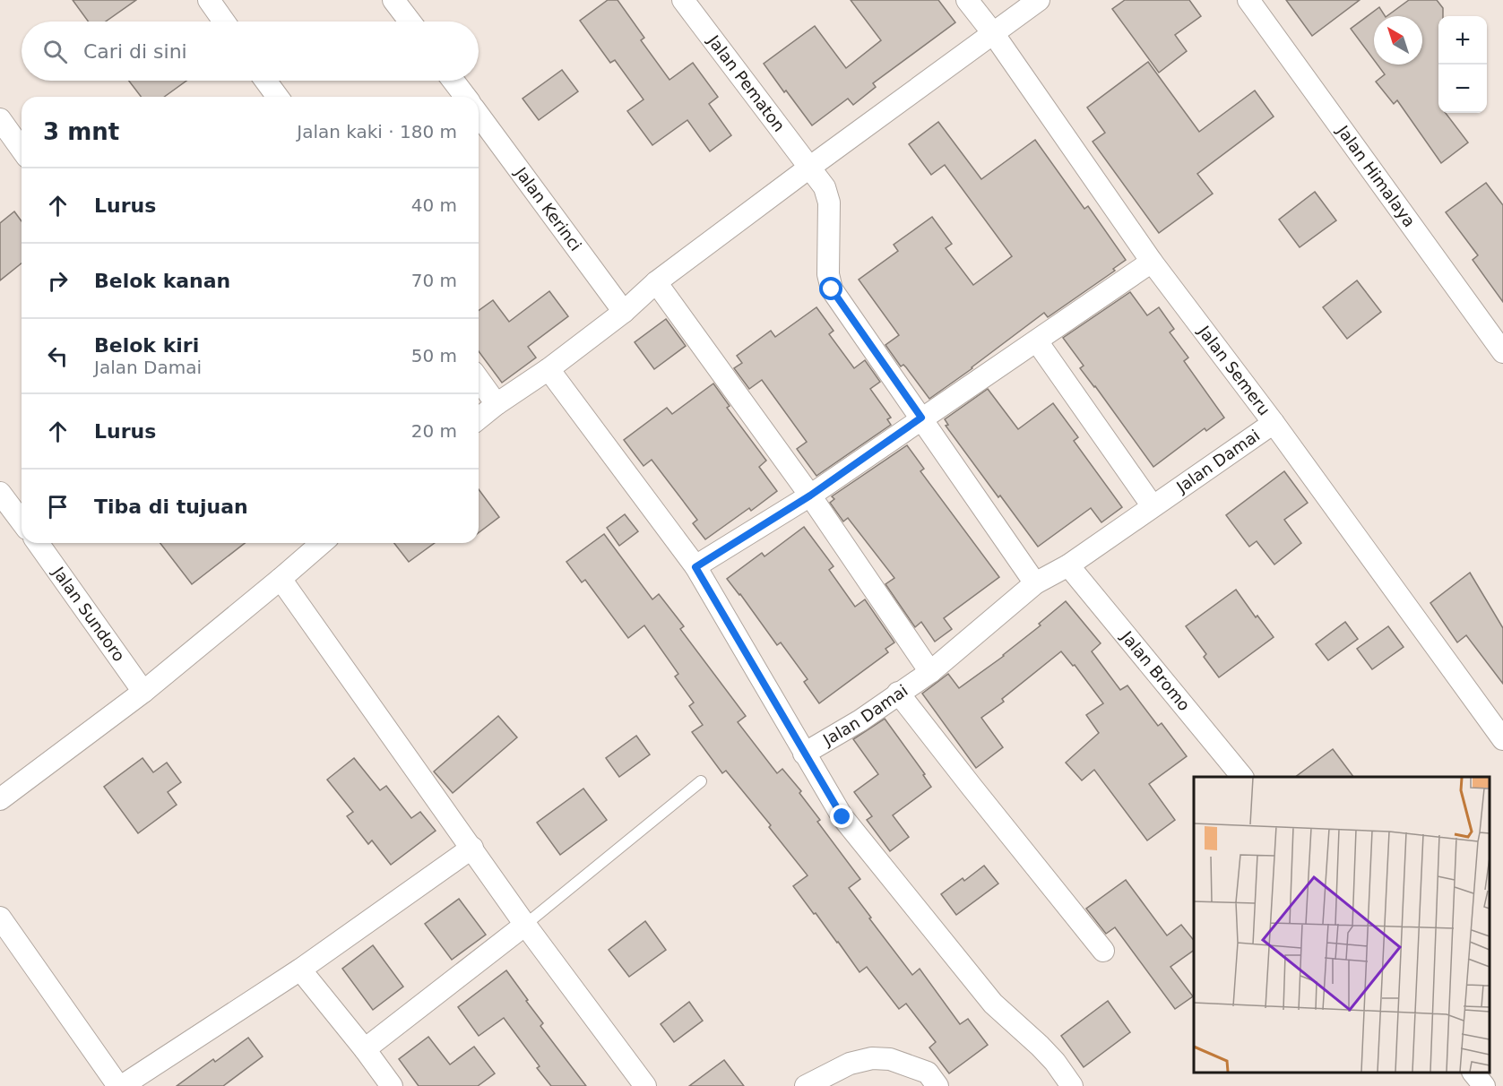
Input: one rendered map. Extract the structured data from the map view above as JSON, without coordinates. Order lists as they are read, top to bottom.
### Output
{
  "streets": {
    "street": [
      "Jalan Pematon",
      "Jalan Himalaya",
      "Jalan Kerinci",
      "Jalan Semeru",
      "Jalan Damai",
      "Jalan Sundoro",
      "Jalan Bromo"
    ]
  },
  "crossings": [
    ["Jalan Pematon", "Jalan Damai"],
    ["Jalan Semeru", "Jalan Damai"],
    ["Jalan Damai", "Jalan Bromo"]
  ],
  "north": "top left",
  "page": {
    "map_buttons": ["+", "−"],
    "search": "Cari di sini",
    "heading": ["3 mnt", "Jalan kaki · 180 m"],
    "list": [
      ["Lurus", "40 m"],
      ["Belok kanan", "70 m"],
      ["Belok kiri", "Jalan Damai", "50 m"],
      ["Lurus", "20 m"],
      "Tiba di tujuan"
    ]
  }
}
